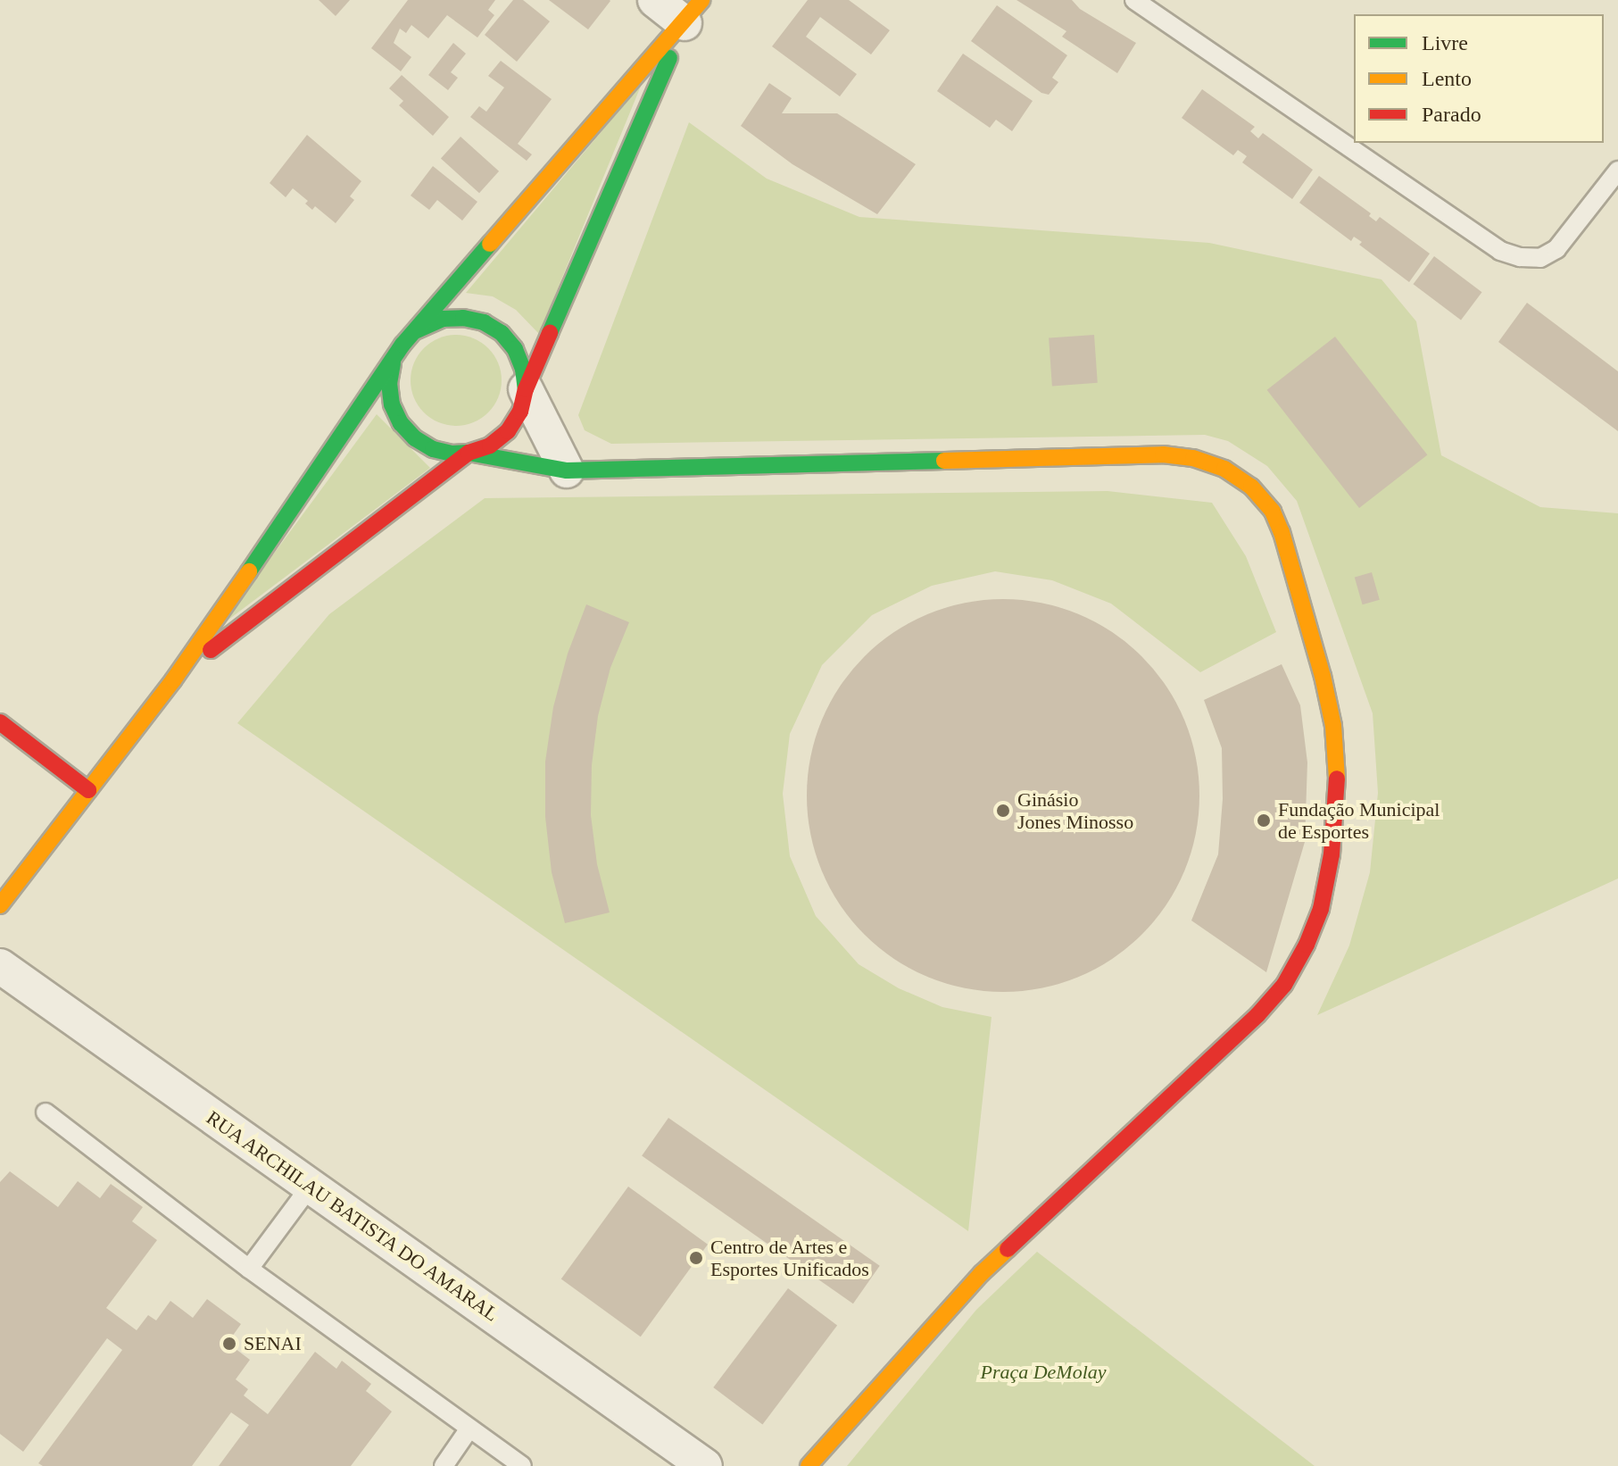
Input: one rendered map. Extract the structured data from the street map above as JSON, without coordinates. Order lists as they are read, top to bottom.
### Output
{
  "streets": {
    "street": ["RUA ARCHILAU BATISTA DO AMARAL"]
  },
  "parks": ["Praça DeMolay"],
  "places": [
    "Ginásio Jones Minosso",
    "Fundação Municipal de Esportes",
    "Centro de Artes e Esportes Unificados",
    "SENAI"
  ],
  "legend": ["Livre", "Lento", "Parado"]
}
